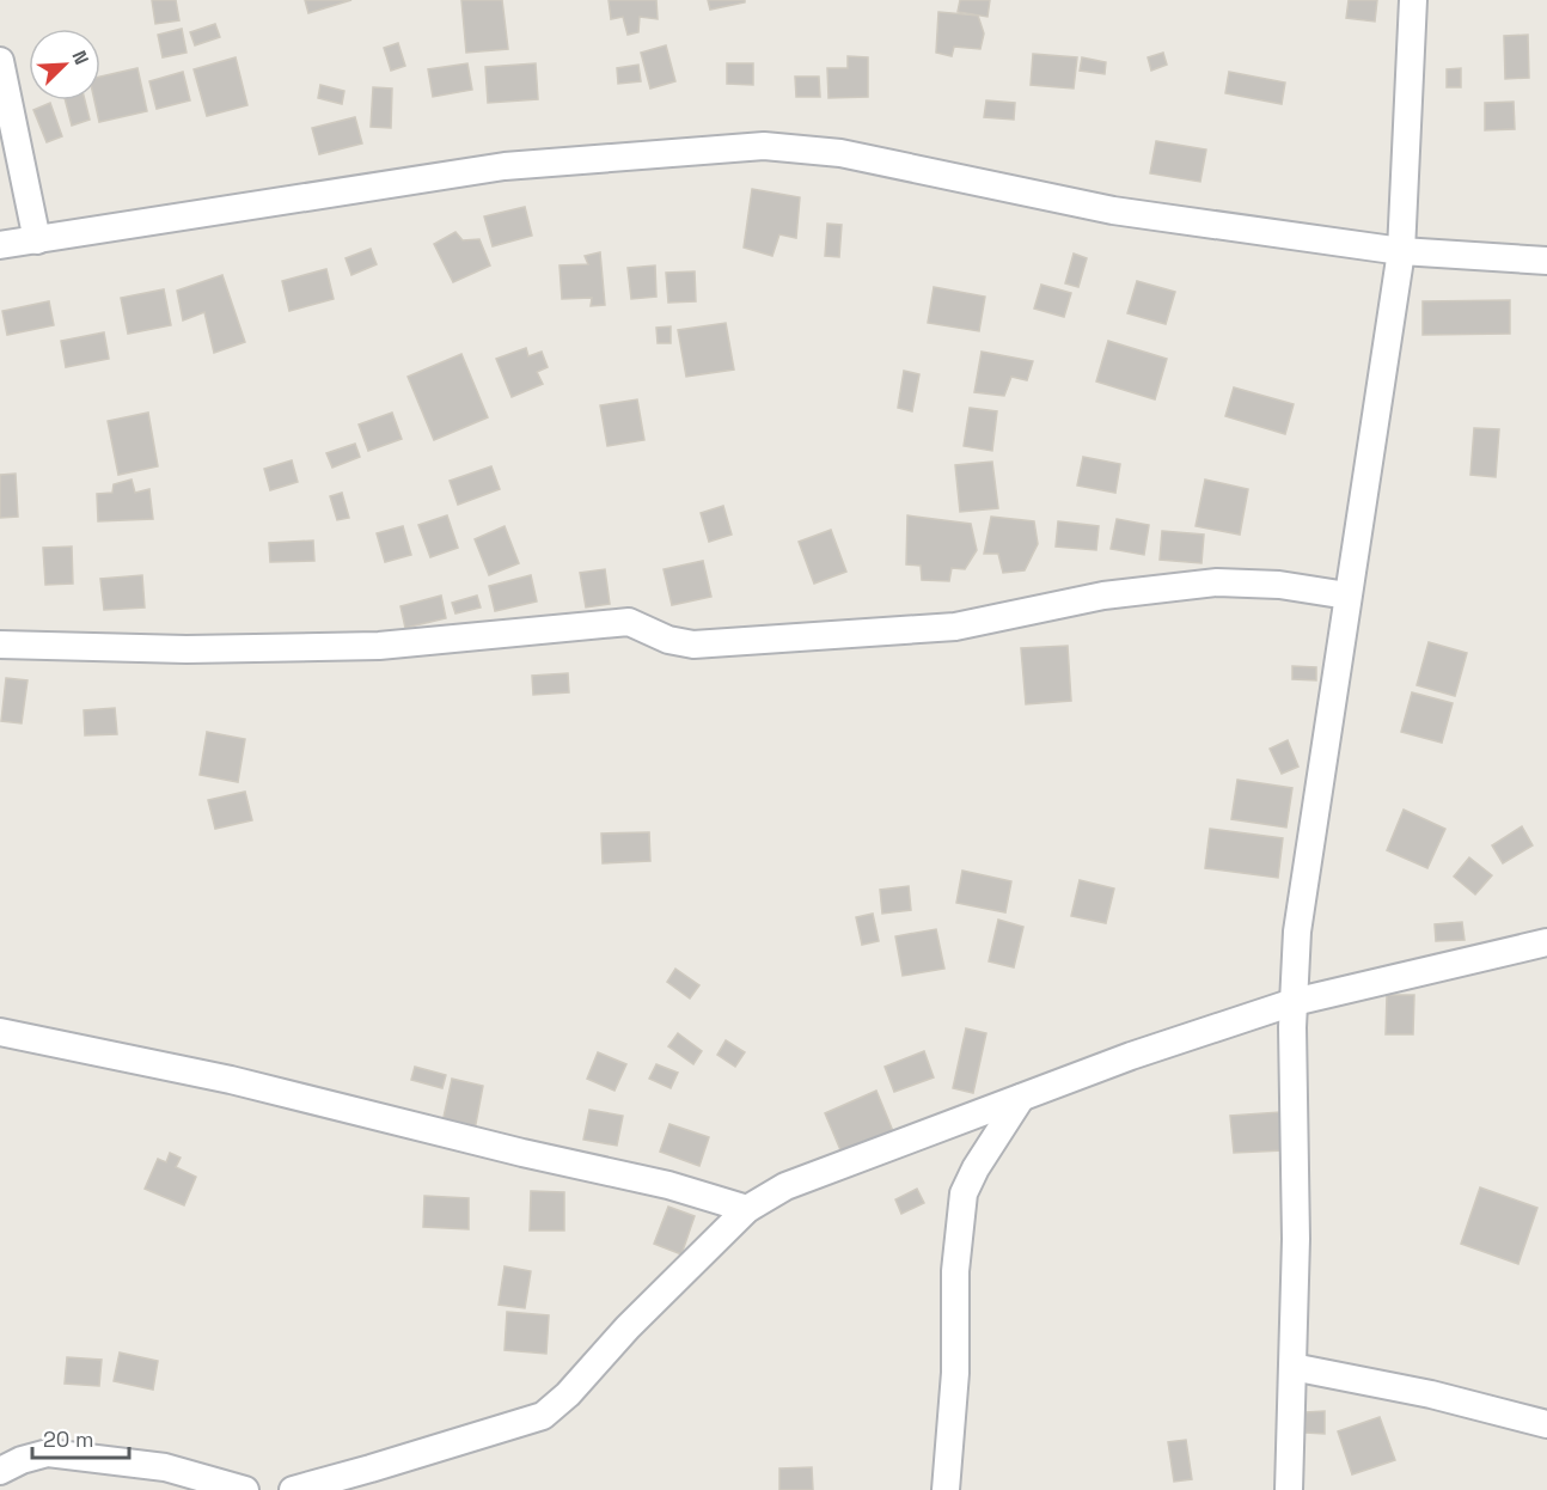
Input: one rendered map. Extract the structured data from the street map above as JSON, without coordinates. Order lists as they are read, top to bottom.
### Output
{
  "scale_bar": "20 m",
  "north": "top right"
}
